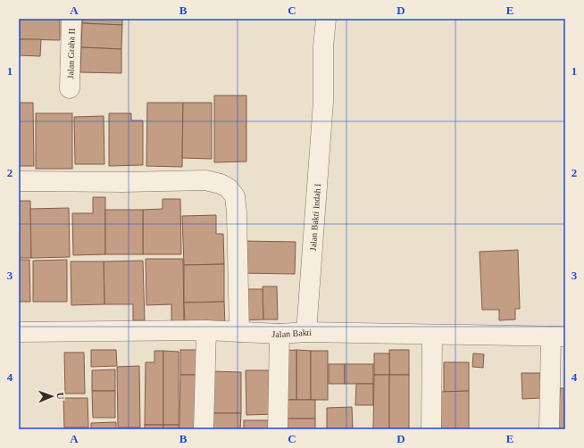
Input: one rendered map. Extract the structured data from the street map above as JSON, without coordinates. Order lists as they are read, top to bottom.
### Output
{
  "streets": {
    "street": ["Jalan Graha II", "Jalan Bakti Indah I", "Jalan Bakti"]
  },
  "crossings": [
    ["Jalan Bakti Indah I", "Jalan Bakti"]
  ],
  "north": "right",
  "grid": {
    "columns": [
      "A",
      "B",
      "C",
      "D",
      "E"
    ],
    "rows": [
      "1",
      "2",
      "3",
      "4"
    ]
  }
}
